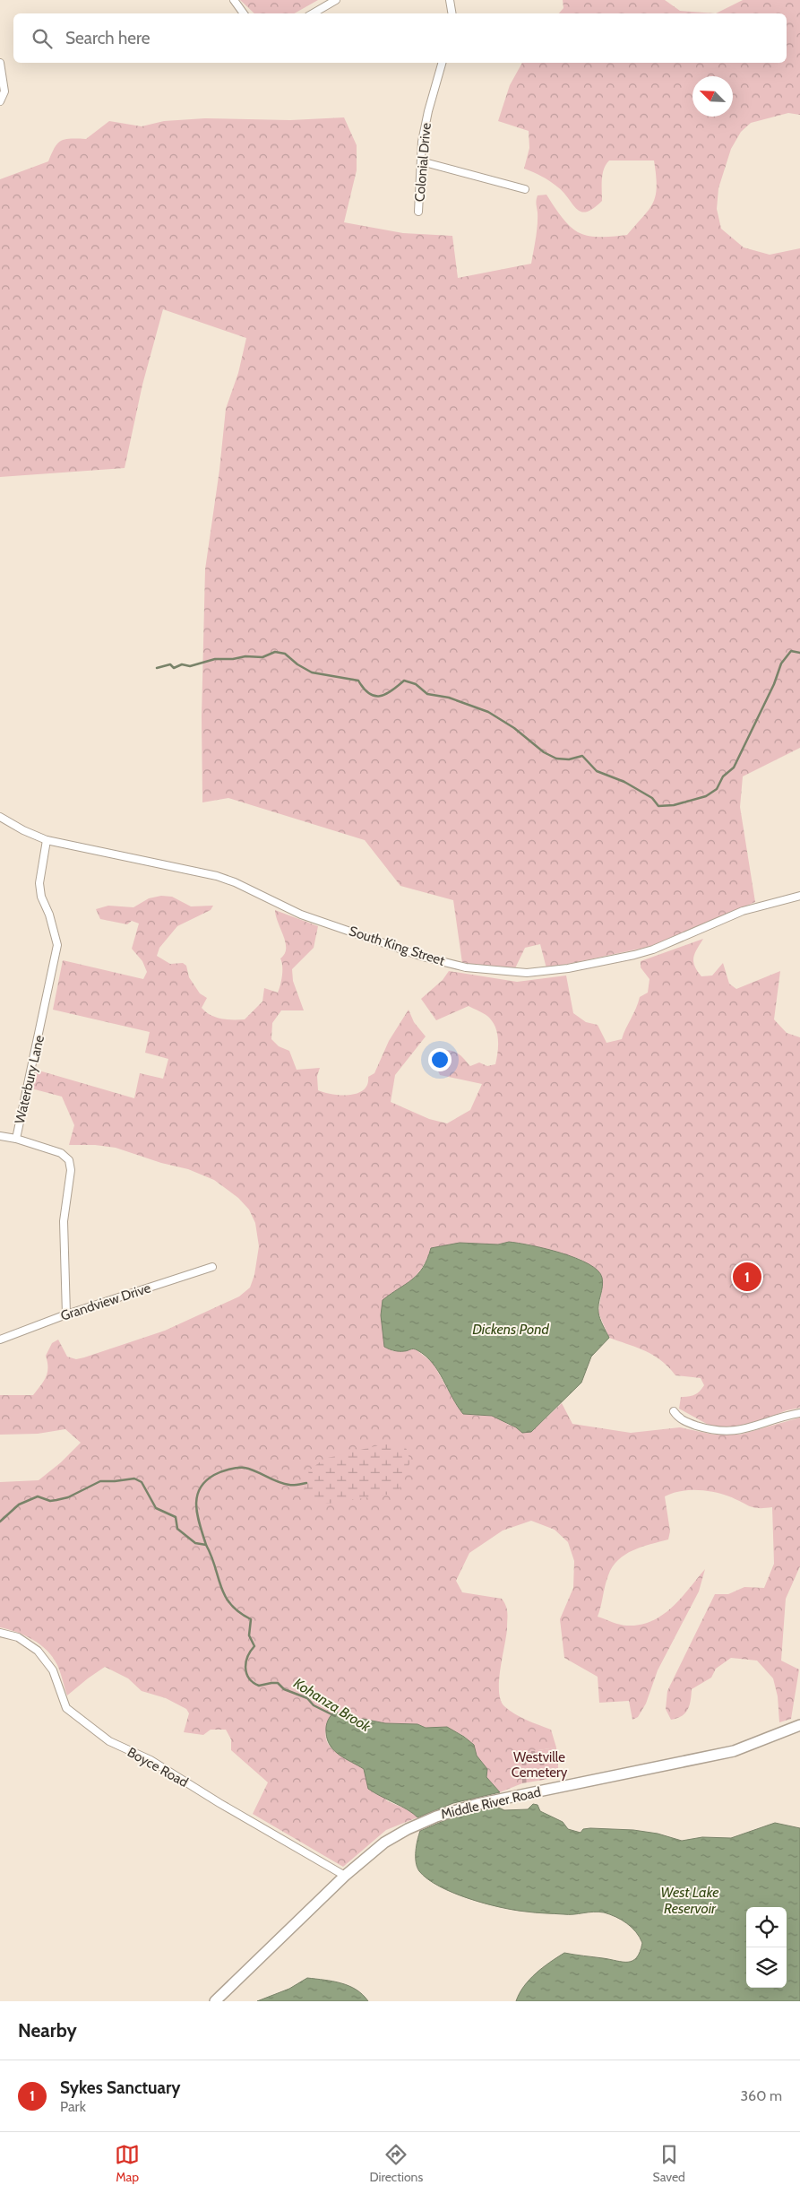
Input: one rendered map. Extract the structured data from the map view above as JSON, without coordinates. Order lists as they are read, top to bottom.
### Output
{
  "streets": {
    "main road": ["Middle River Road"],
    "street": [
      "Colonial Drive",
      "South King Street",
      "Waterbury Lane",
      "Grandview Drive",
      "Boyce Road"
    ]
  },
  "crossings": [
    ["South King Street", "Waterbury Lane"],
    ["Waterbury Lane", "Grandview Drive"],
    ["Boyce Road", "Middle River Road"]
  ],
  "water": ["Dickens Pond", "Kohanza Brook", "West Lake Reservoir"],
  "parks": ["Westville Cemetery"],
  "north": "top left",
  "page": {
    "search": "Search here",
    "pins": "1",
    "heading": "Nearby",
    "list": [
      {
        "mark": "1",
        "name": "Sykes Sanctuary",
        "note": "Park",
        "value": "360 m"
      }
    ],
    "nav": ["Map", "Directions", "Saved"]
  }
}
